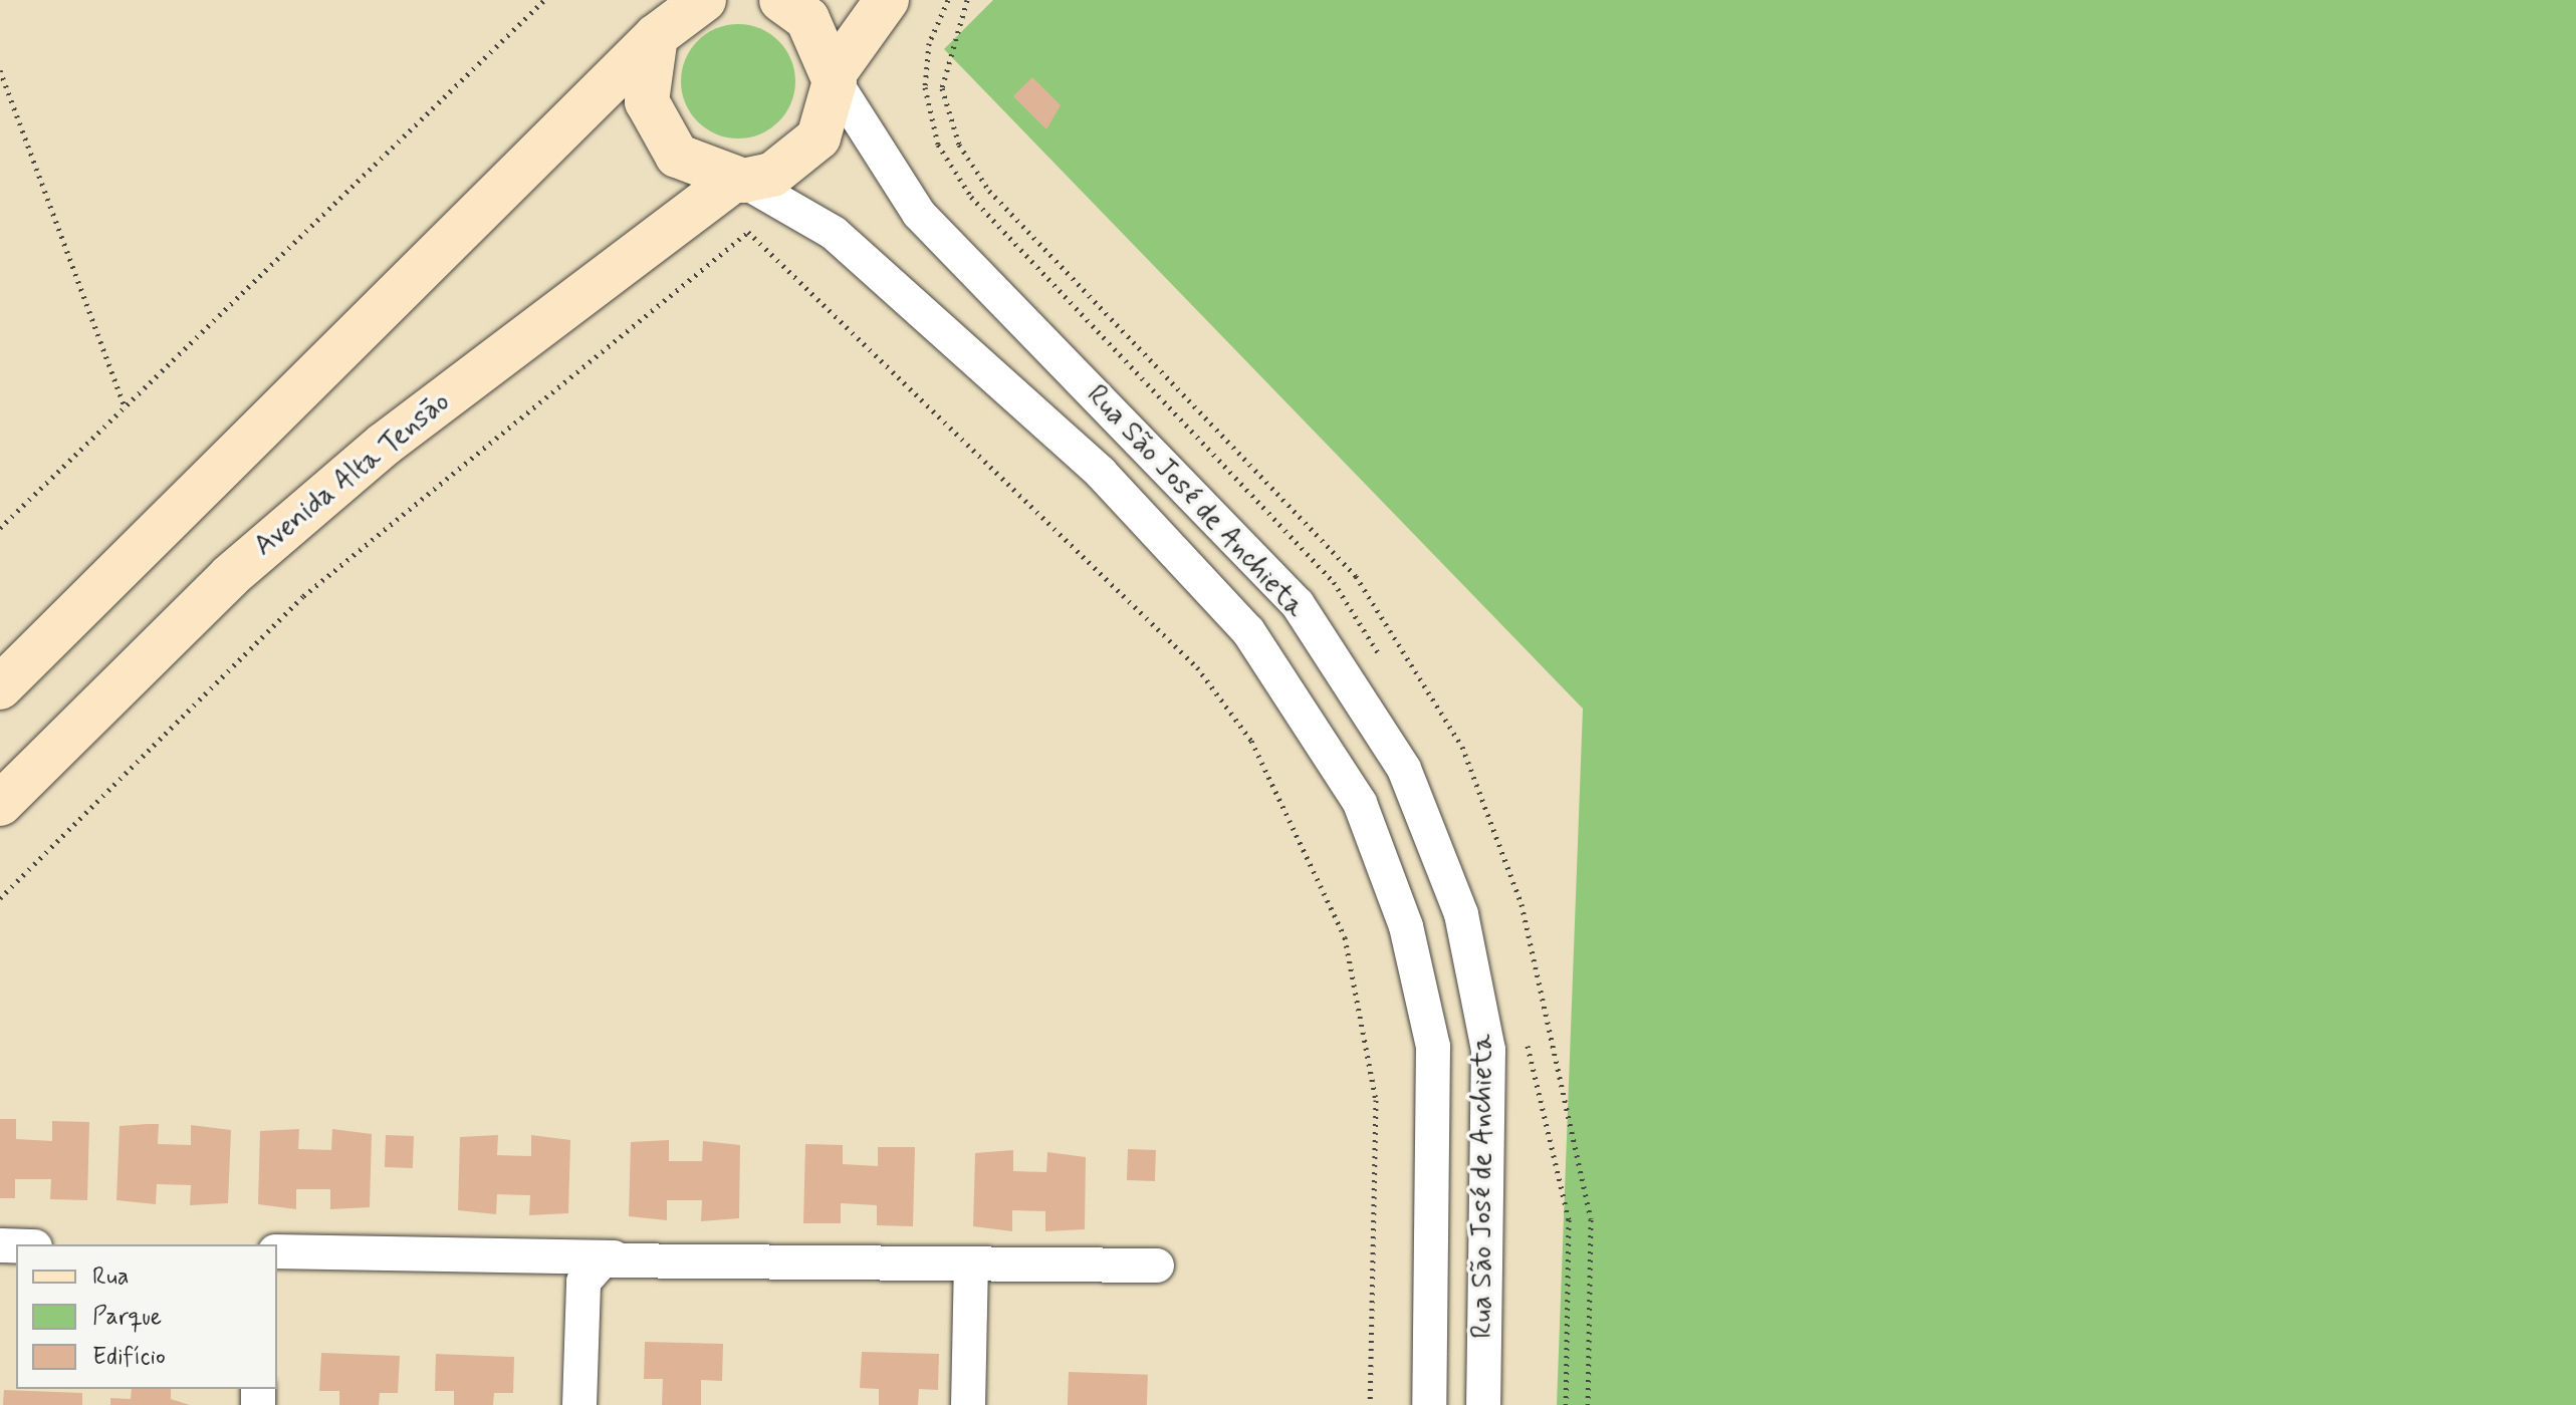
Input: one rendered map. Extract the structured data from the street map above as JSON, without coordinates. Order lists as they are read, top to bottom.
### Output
{
  "streets": {
    "street": ["Avenida Alta Tensāo", "Rua São José de Anchieta"]
  },
  "crossings": [
    ["Avenida Alta Tensāo", "Rua São José de Anchieta"]
  ],
  "legend": ["Rua", "Parque", "Edifício"]
}
